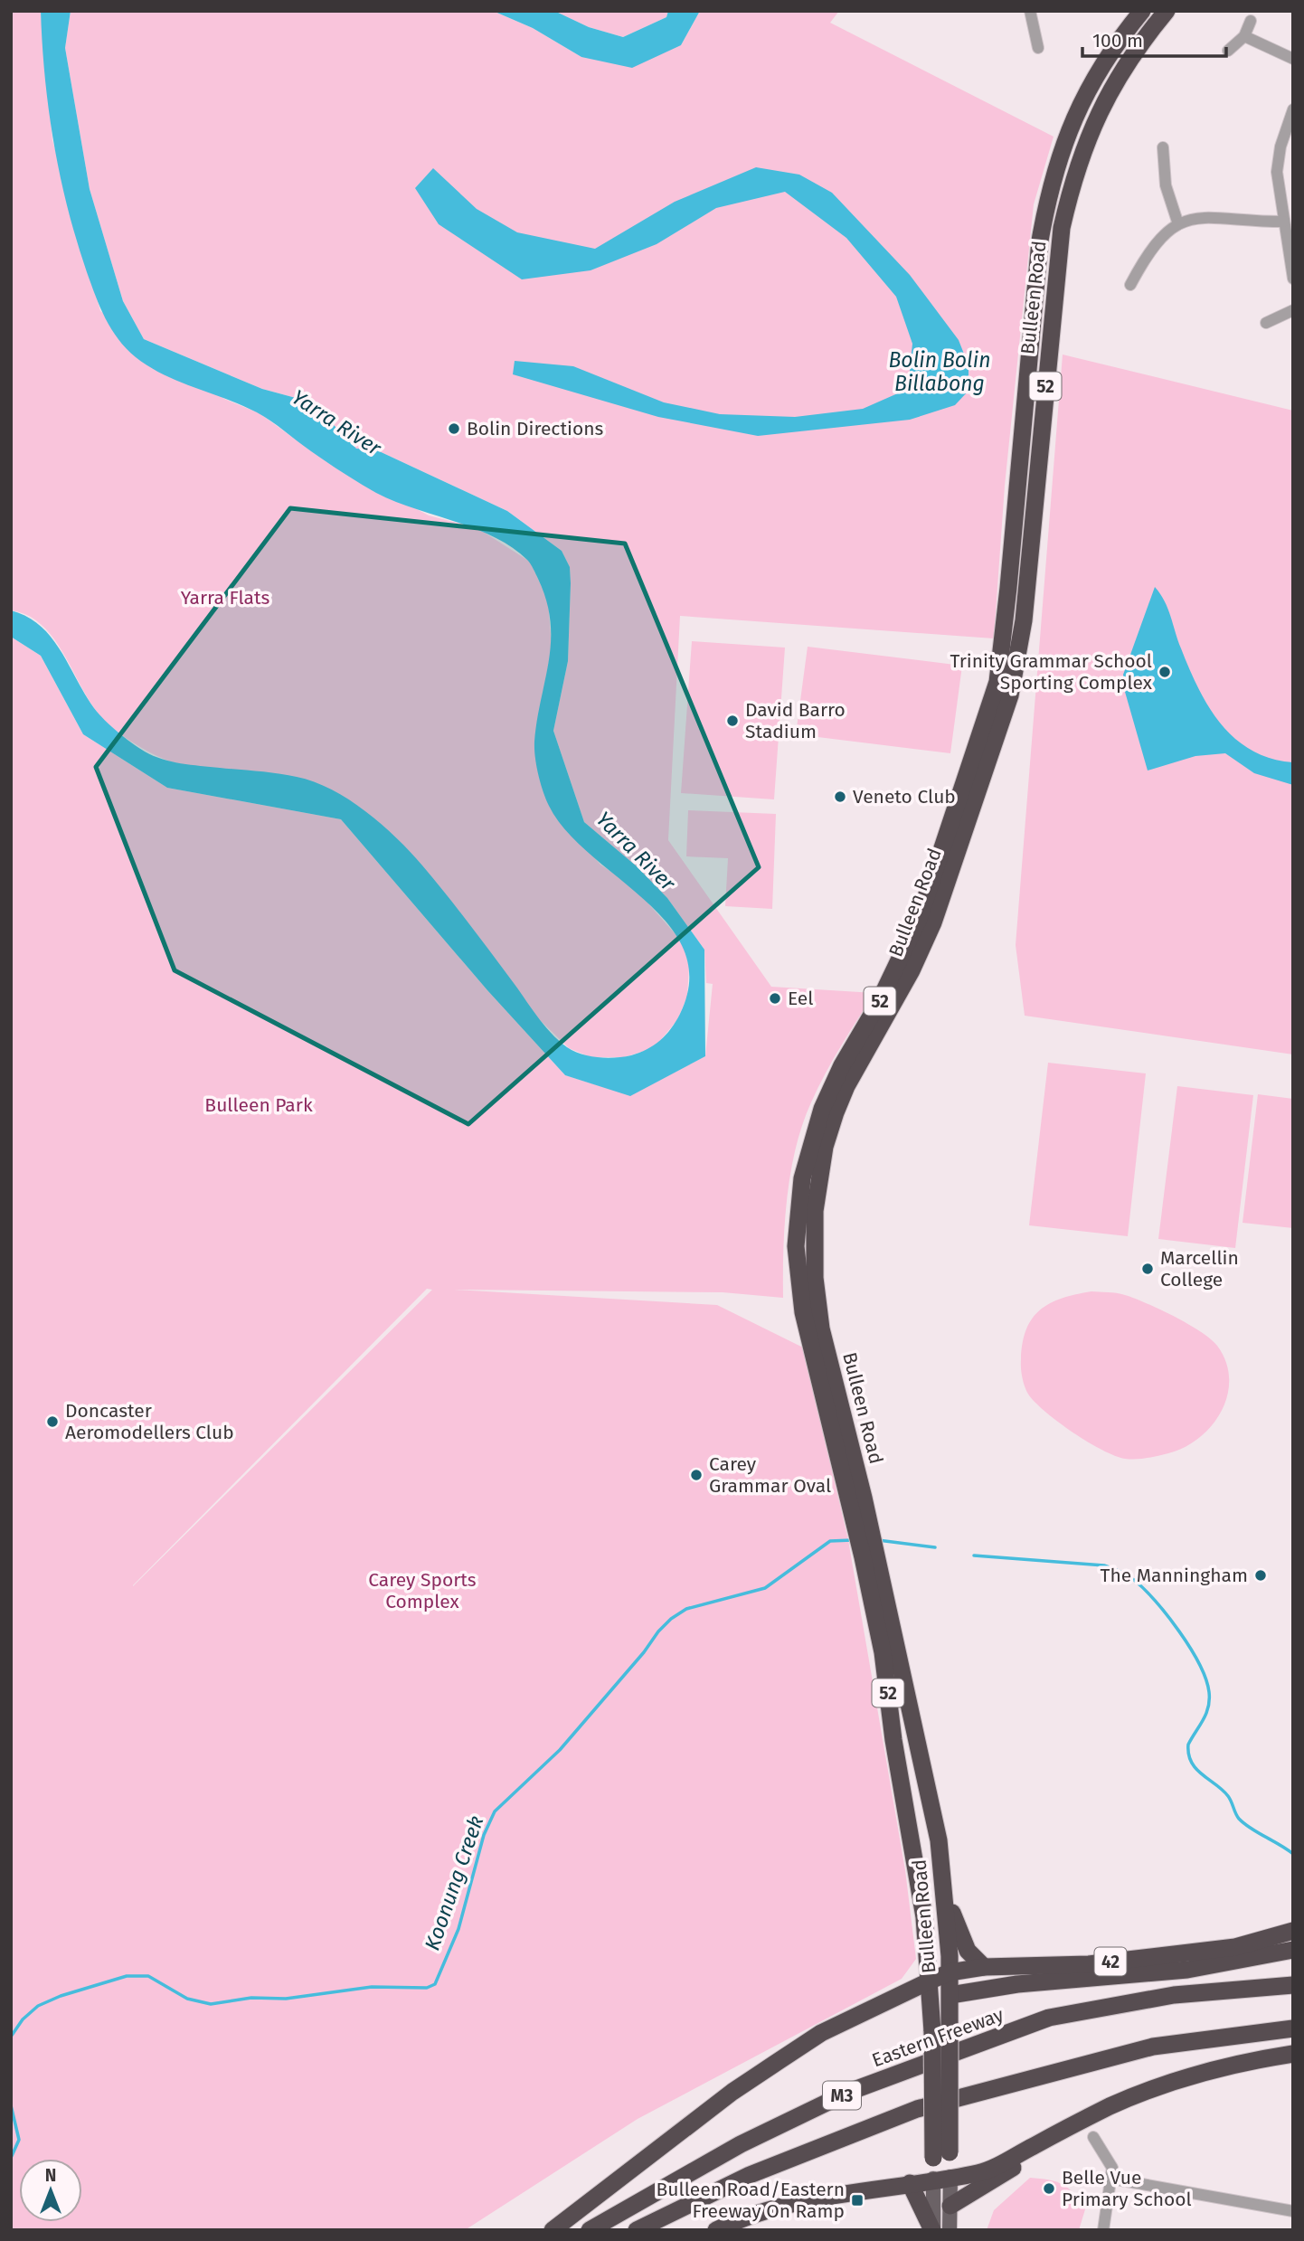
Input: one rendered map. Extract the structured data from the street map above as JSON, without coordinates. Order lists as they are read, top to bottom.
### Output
{
  "streets": {
    "highway": [
      "Bulleen Road",
      "52",
      "42",
      "Eastern Freeway",
      "M3"
    ]
  },
  "crossings": [
    ["Bulleen Road", "42"]
  ],
  "water": ["Bolin Bolin Billabong", "Yarra River", "Koonung Creek"],
  "parks": ["Yarra Flats", "Bulleen Park", "Carey Sports Complex"],
  "places": {
    "other": [
      "Bolin Directions",
      "Trinity Grammar School Sporting Complex",
      "David Barro Stadium",
      "Veneto Club",
      "Eel",
      "Marcellin College",
      "Doncaster Aeromodellers Club",
      "Carey Grammar Oval",
      "The Manningham",
      "Belle Vue Primary School"
    ],
    "transit": ["Bulleen Road/Eastern Freeway On Ramp"]
  },
  "scale_bar": "100 m",
  "north": "top"
}
